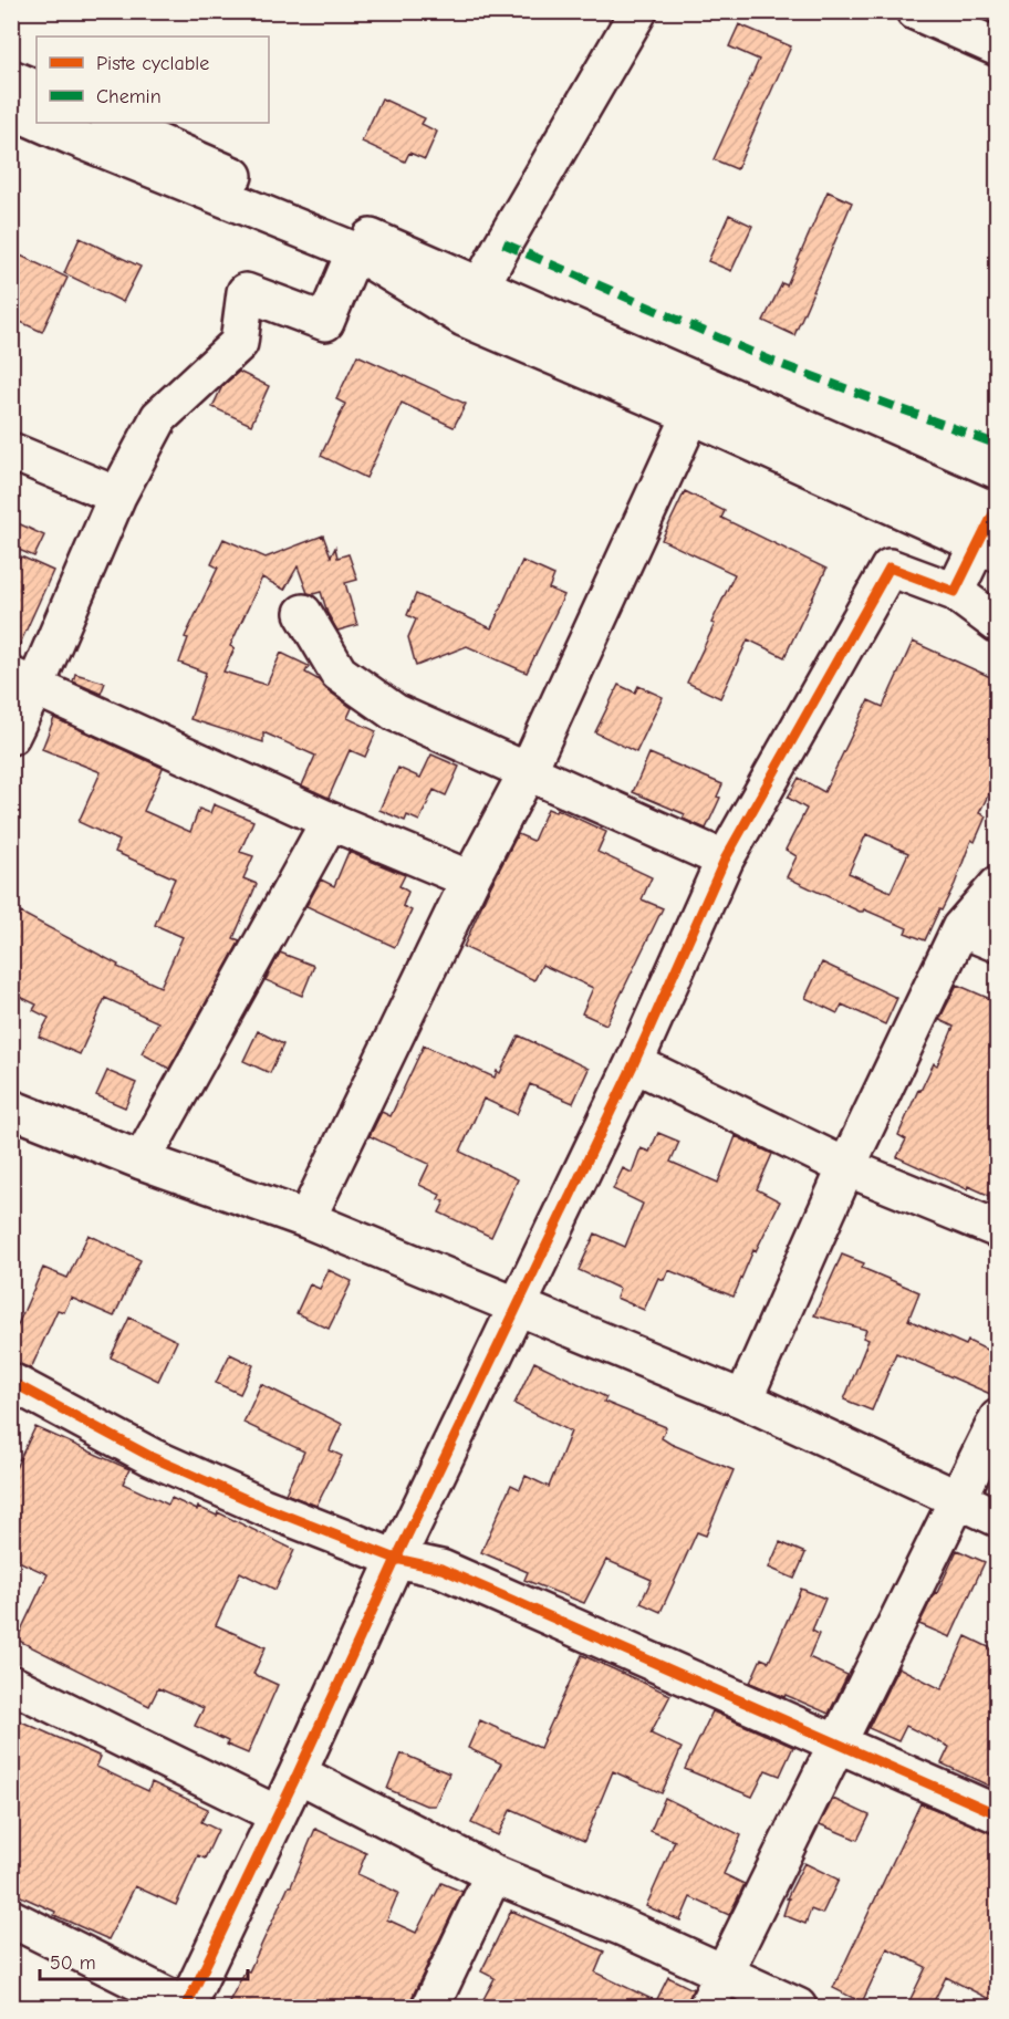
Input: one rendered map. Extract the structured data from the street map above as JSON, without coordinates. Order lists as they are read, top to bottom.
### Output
{
  "legend": ["Piste cyclable", "Chemin"],
  "scale_bar": "50 m"
}
